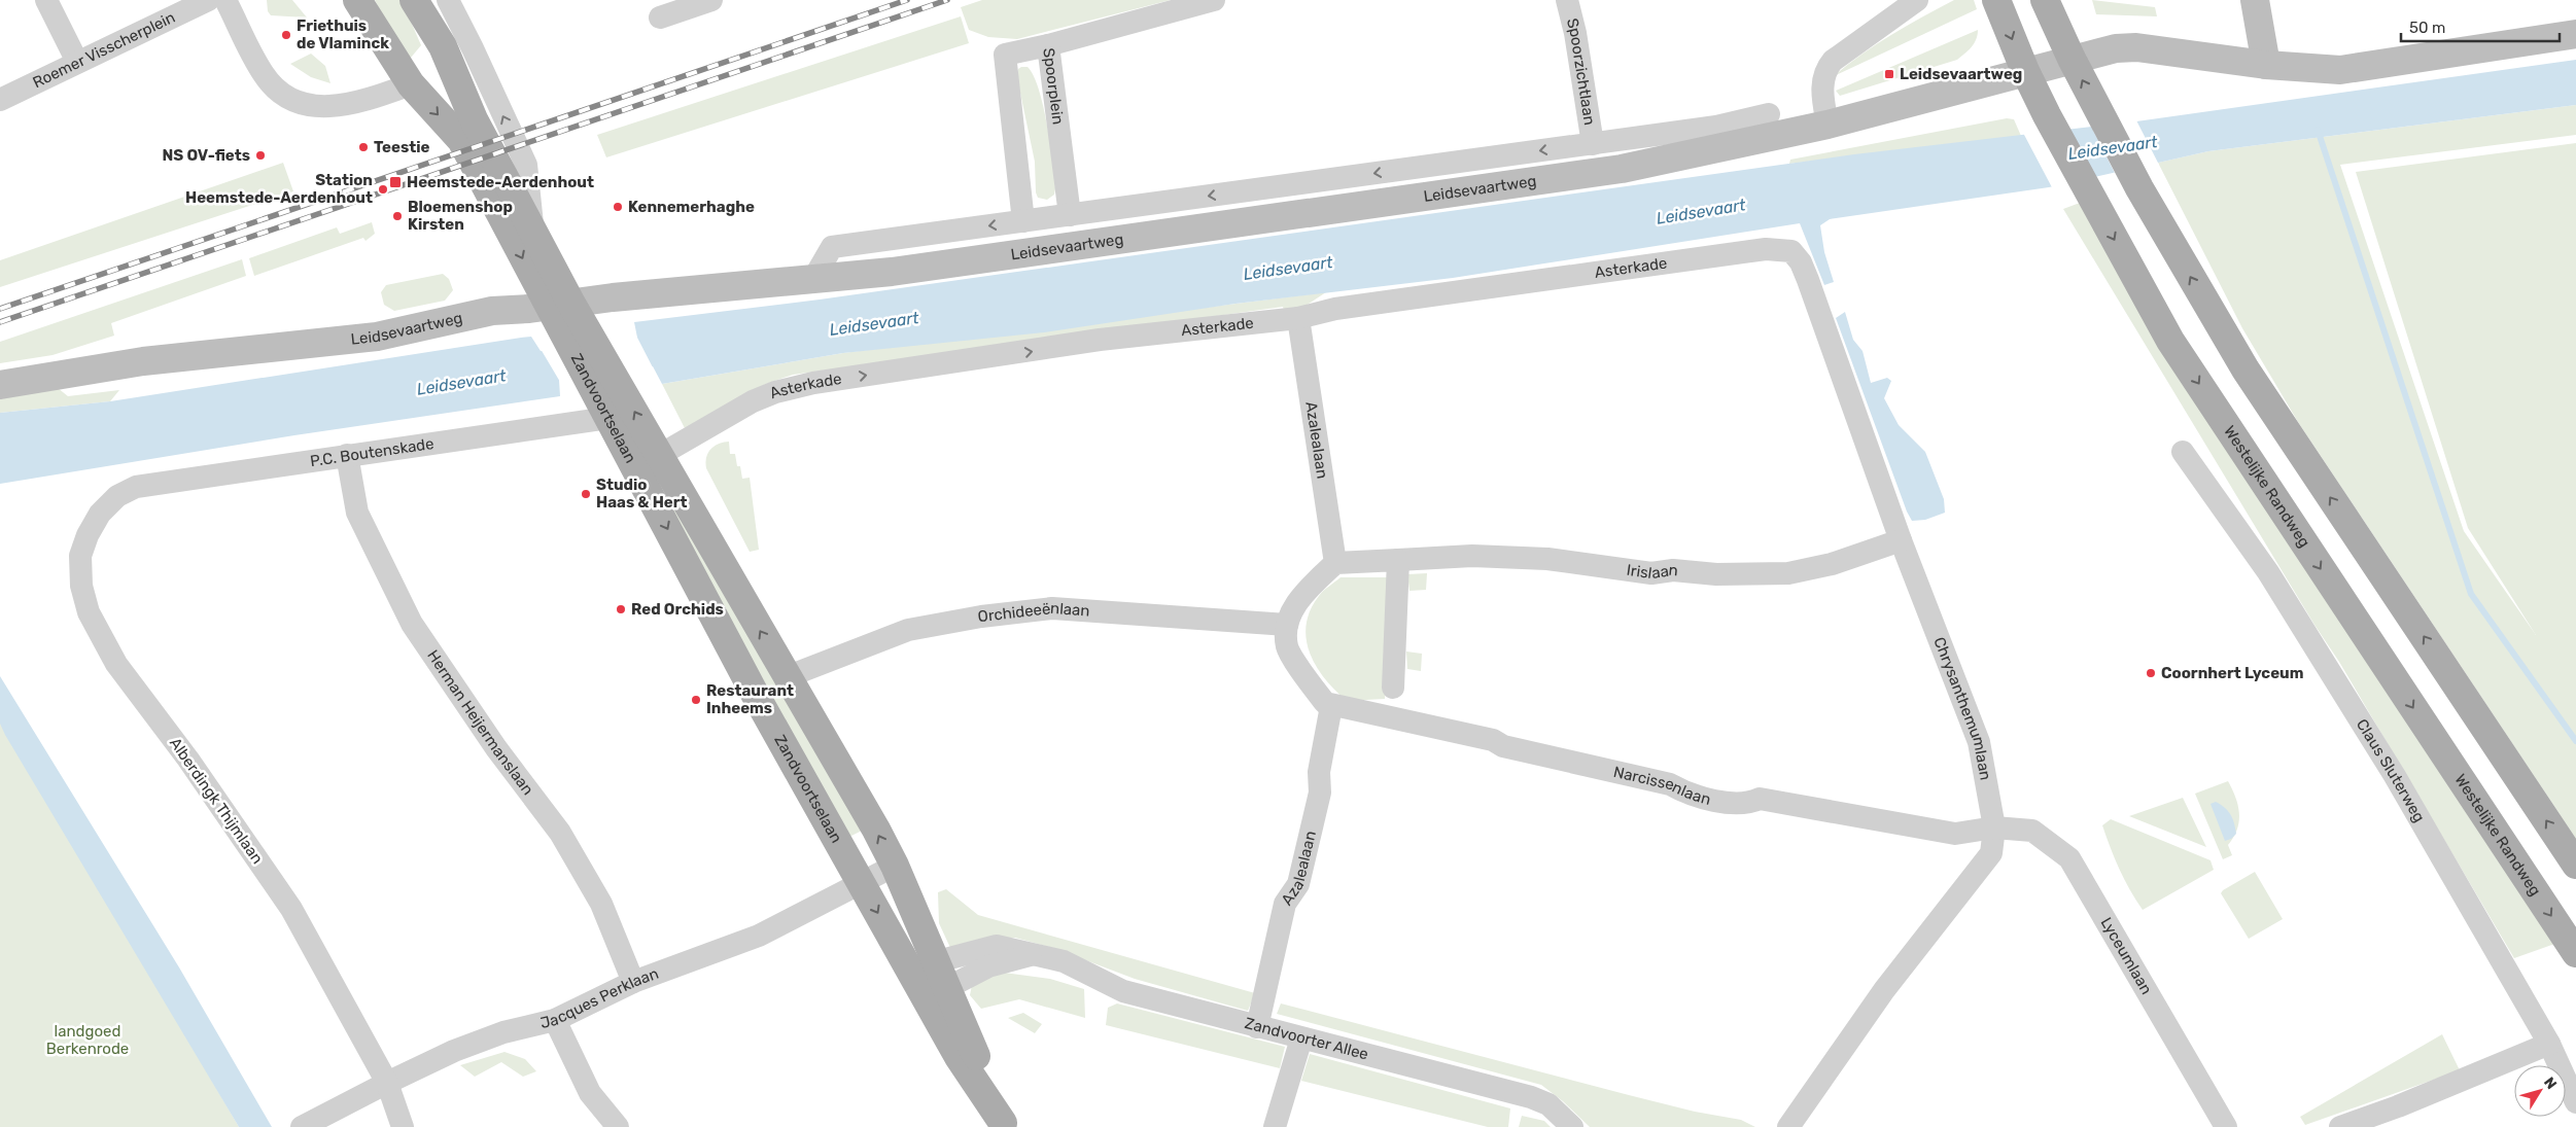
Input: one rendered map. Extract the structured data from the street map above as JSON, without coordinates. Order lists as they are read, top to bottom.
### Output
{
  "streets": {
    "main road": ["Leidsevaartweg", "Zandvoortselaan", "Westelijke Randweg"],
    "street": [
      "Roemer Visscherplein",
      "Spoorzichtlaan",
      "Spoorplein",
      "Asterkade",
      "Azalealaan",
      "P.C. Boutenskade",
      "Irislaan",
      "Orchideeënlaan",
      "Chrysanthemumlaan",
      "Herman Heijermanslaan",
      "Claus Sluterweg",
      "Narcissenlaan",
      "Alberdingk Thijmlaan",
      "Lyceumlaan",
      "Jacques Perklaan",
      "Zandvoorter Allee"
    ]
  },
  "crossings": [
    ["Spoorzichtlaan", "Leidsevaartweg"],
    ["Spoorplein", "Leidsevaartweg"],
    ["Leidsevaartweg", "Zandvoortselaan"],
    ["Leidsevaartweg", "Westelijke Randweg"],
    ["Asterkade", "Zandvoortselaan"],
    ["Asterkade", "Azalealaan"],
    ["Asterkade", "Chrysanthemumlaan"],
    ["Zandvoortselaan", "P.C. Boutenskade"],
    ["Zandvoortselaan", "Orchideeënlaan"],
    ["Zandvoortselaan", "Jacques Perklaan"],
    ["Zandvoortselaan", "Zandvoorter Allee"],
    ["Azalealaan", "Irislaan"],
    ["Azalealaan", "Narcissenlaan"],
    ["Azalealaan", "Zandvoorter Allee"],
    ["P.C. Boutenskade", "Herman Heijermanslaan"],
    ["P.C. Boutenskade", "Alberdingk Thijmlaan"],
    ["Irislaan", "Chrysanthemumlaan"],
    ["Chrysanthemumlaan", "Narcissenlaan"],
    ["Chrysanthemumlaan", "Lyceumlaan"],
    ["Herman Heijermanslaan", "Jacques Perklaan"],
    ["Narcissenlaan", "Lyceumlaan"],
    ["Alberdingk Thijmlaan", "Jacques Perklaan"]
  ],
  "one_way": ["Asterkade"],
  "water": ["Leidsevaart"],
  "parks": ["landgoed Berkenrode"],
  "places": {
    "other": [
      "Friethuis de Vlaminck",
      "Teestie",
      "NS OV-fiets",
      "Station Heemstede-Aerdenhout",
      "Kennemerhaghe",
      "Bloemenshop Kirsten",
      "Studio Haas & Hert",
      "Red Orchids",
      "Coornhert Lyceum",
      "Restaurant Inheems"
    ],
    "transit": ["Leidsevaartweg", "Heemstede-Aerdenhout"]
  },
  "scale_bar": "50 m",
  "north": "top right"
}
